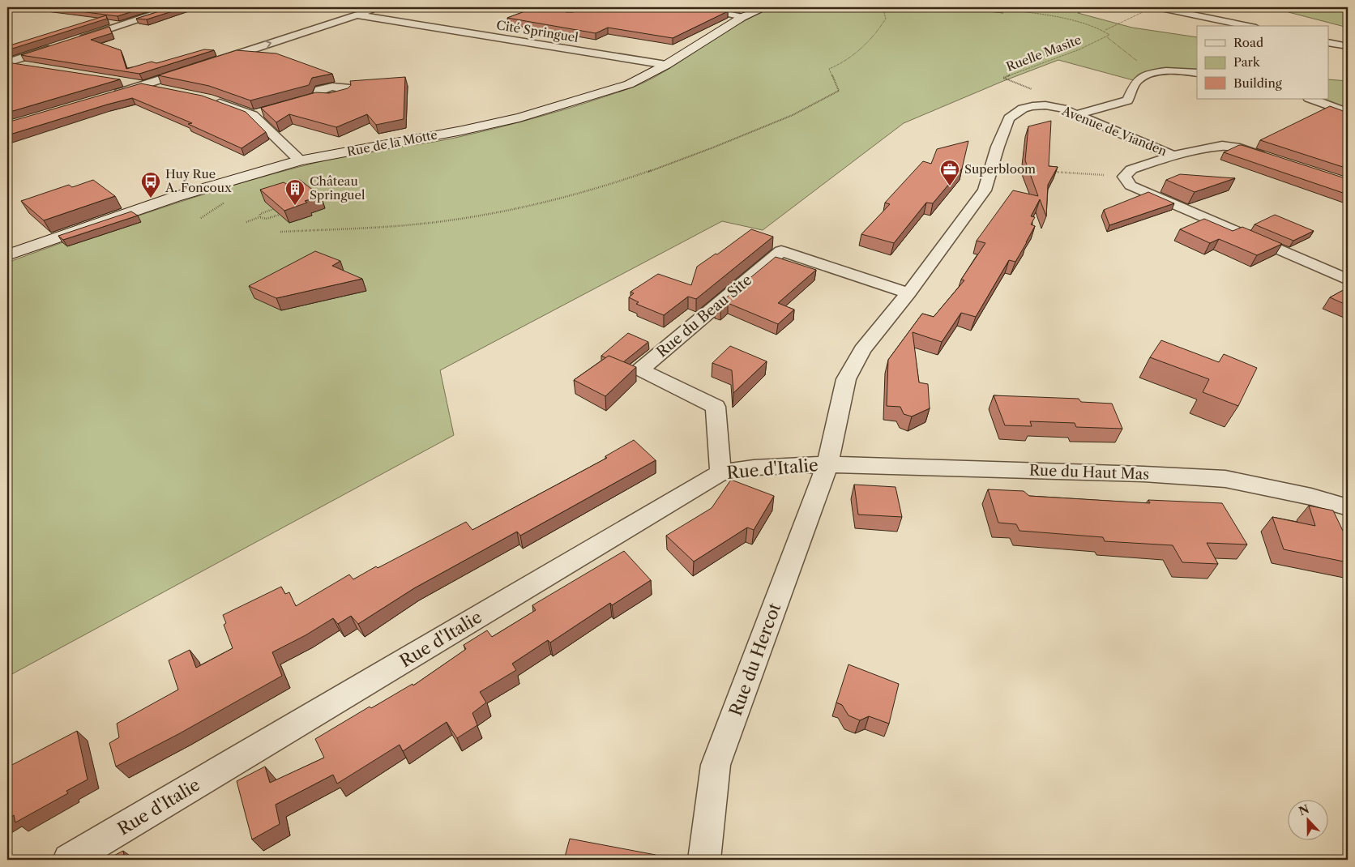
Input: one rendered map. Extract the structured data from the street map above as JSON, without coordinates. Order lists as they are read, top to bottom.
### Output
{
  "streets": {
    "street": [
      "Cité Springuel",
      "Avenue de Vianden",
      "Rue de la Motte",
      "Rue du Beau Site",
      "Rue d'Italie",
      "Rue du Haut Mas",
      "Rue du Hercot"
    ],
    "path": ["Ruelle Masite"]
  },
  "crossings": [
    ["Cité Springuel", "Rue de la Motte"],
    ["Ruelle Masite", "Avenue de Vianden"],
    ["Avenue de Vianden", "Rue du Beau Site"],
    ["Avenue de Vianden", "Rue d'Italie"],
    ["Avenue de Vianden", "Rue du Haut Mas"],
    ["Avenue de Vianden", "Rue du Hercot"],
    ["Rue du Beau Site", "Rue d'Italie"],
    ["Rue d'Italie", "Rue du Haut Mas"],
    ["Rue d'Italie", "Rue du Hercot"],
    ["Rue du Haut Mas", "Rue du Hercot"]
  ],
  "places": {
    "office": ["Superbloom"],
    "bus stop": ["Huy Rue A. Foncoux"],
    "building": ["Château Springuel"]
  },
  "legend": ["Road", "Park", "Building"],
  "north": "top"
}
